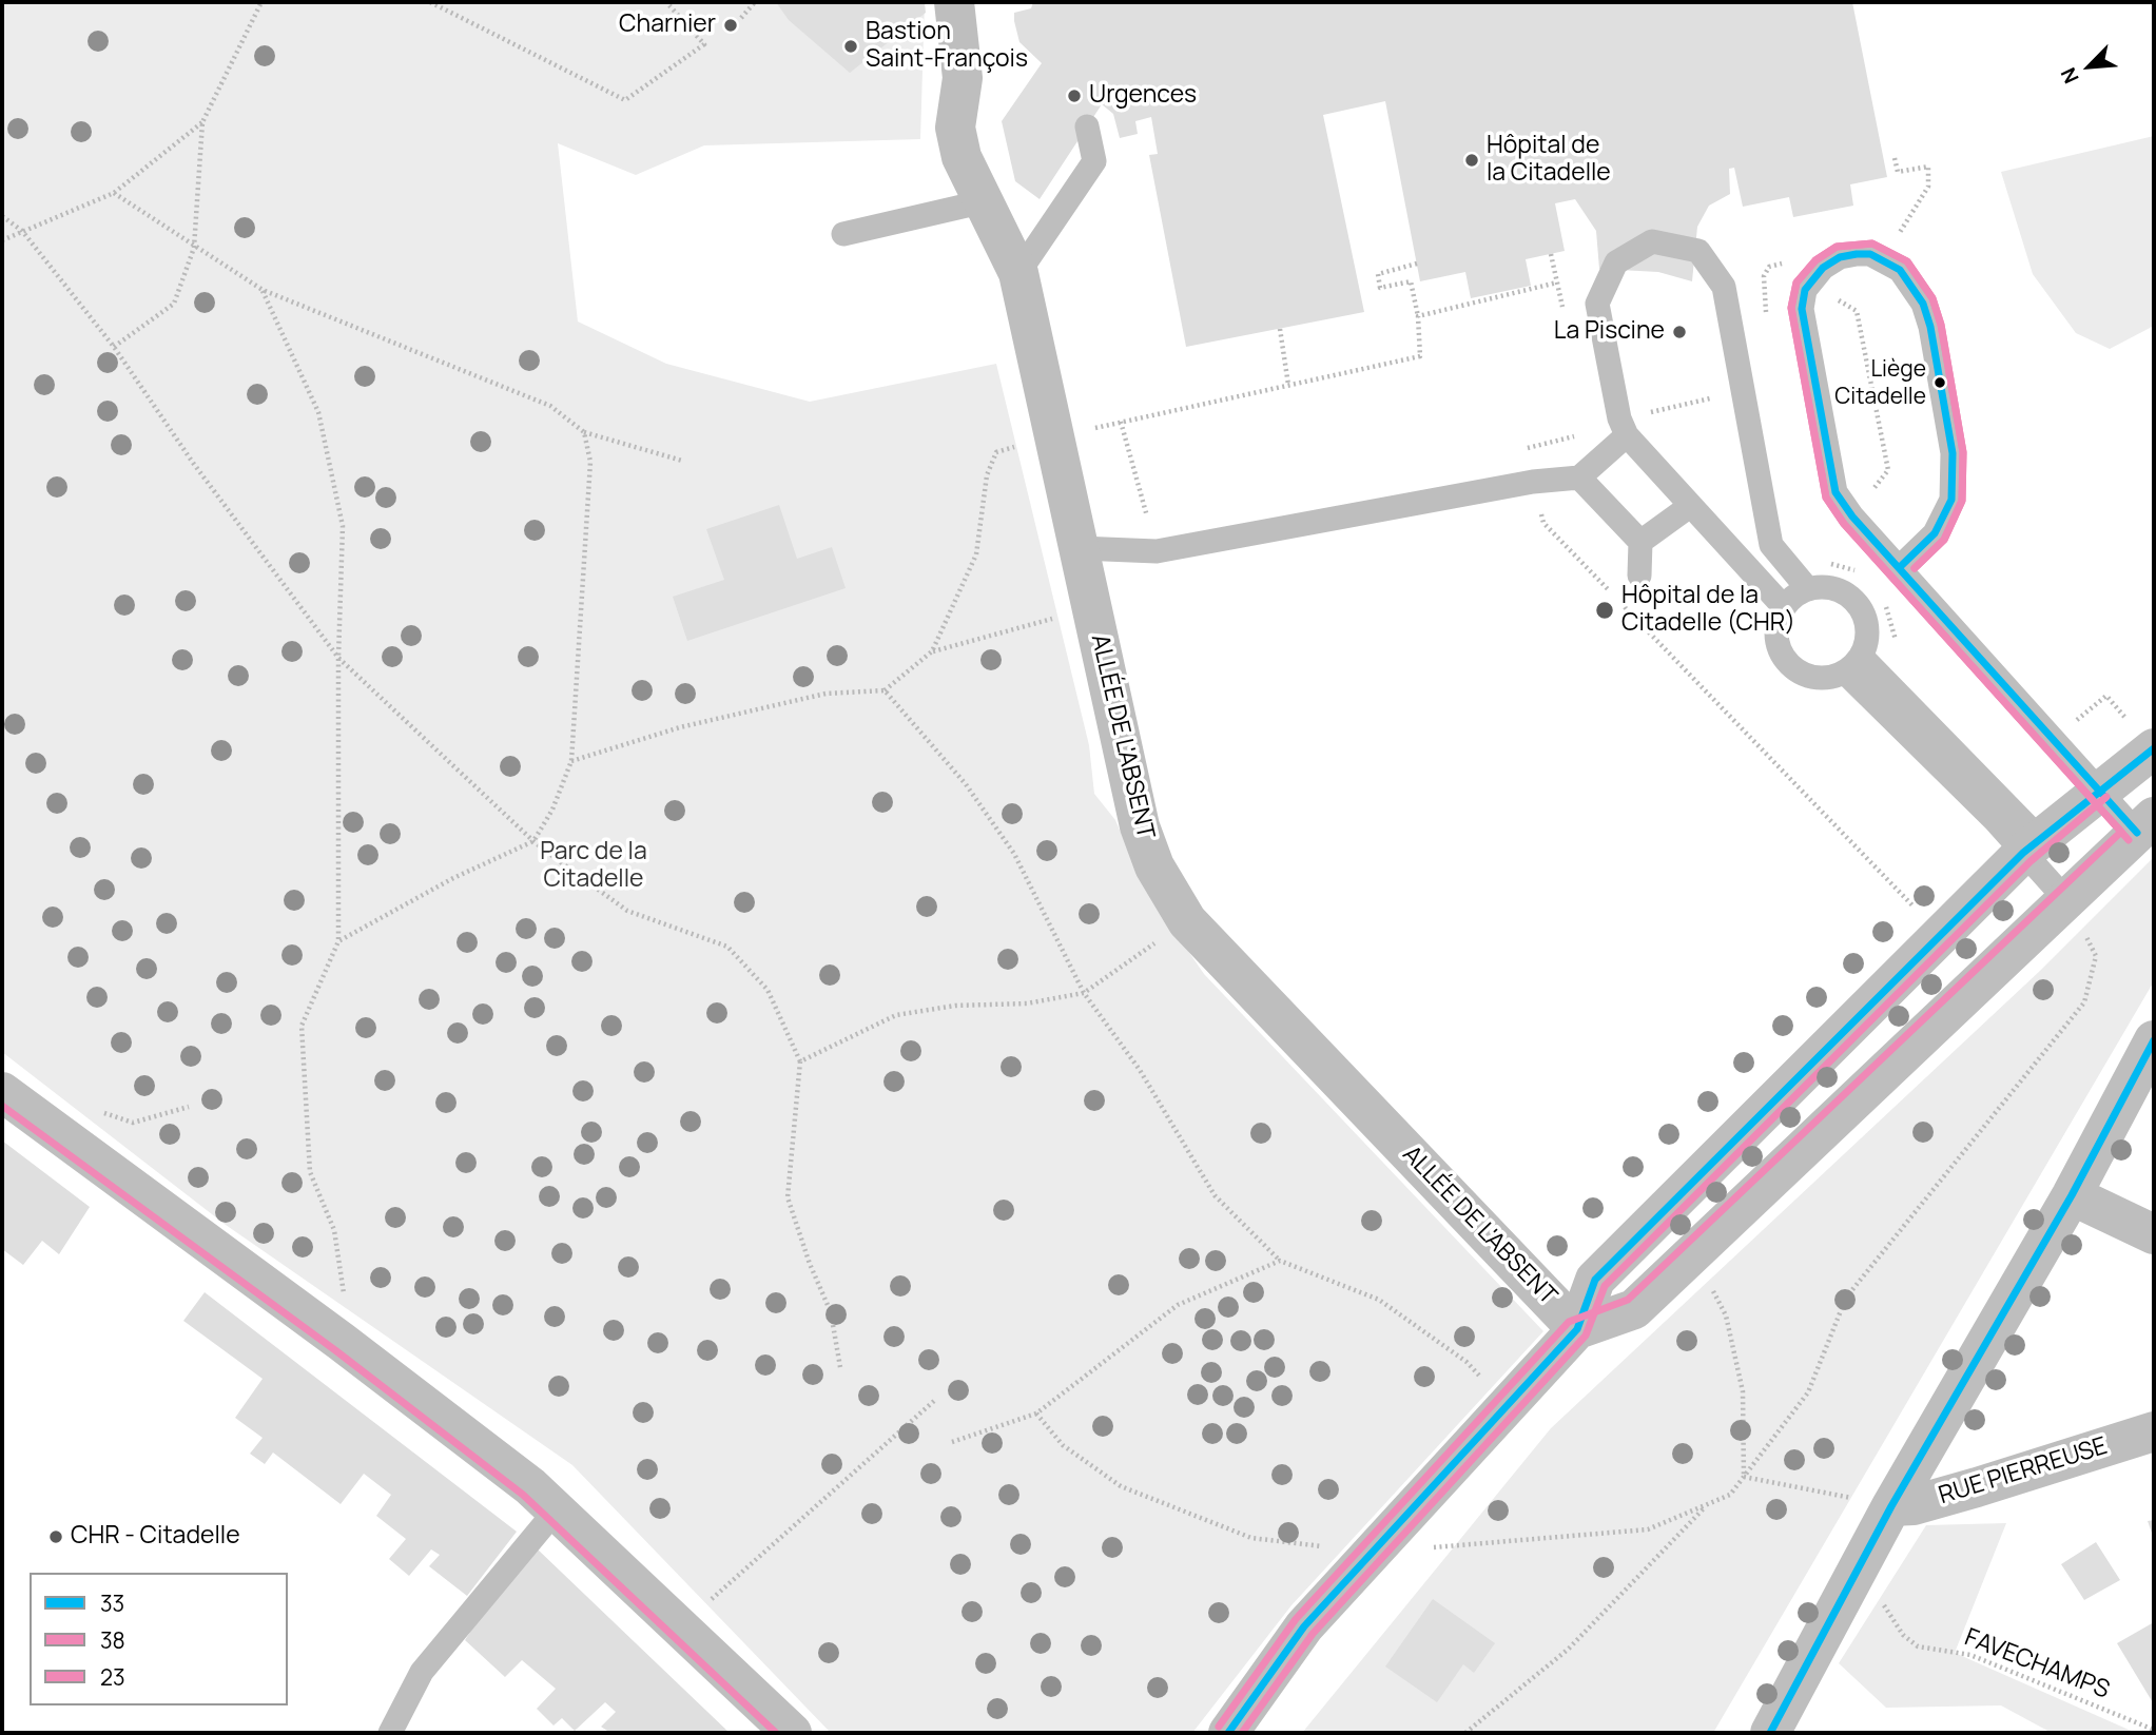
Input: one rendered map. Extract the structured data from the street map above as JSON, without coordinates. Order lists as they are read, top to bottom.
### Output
{
  "streets": {
    "street": ["ALLÉE DE L'ABSENT", "RUE PIERREUSE"],
    "path": ["FAVECHAMPS"]
  },
  "parks": ["Parc de la Citadelle"],
  "places": [
    "Charnier",
    "Bastion Saint-François",
    "Urgences",
    "Hôpital de la Citadelle",
    "La Piscine",
    "Liège Citadelle",
    "Hôpital de la Citadelle (CHR)",
    "CHR - Citadelle"
  ],
  "lines": ["transit line 38", "transit line 23", "transit line 33"],
  "legend": ["33", "38", "23"],
  "north": "bottom left"
}
